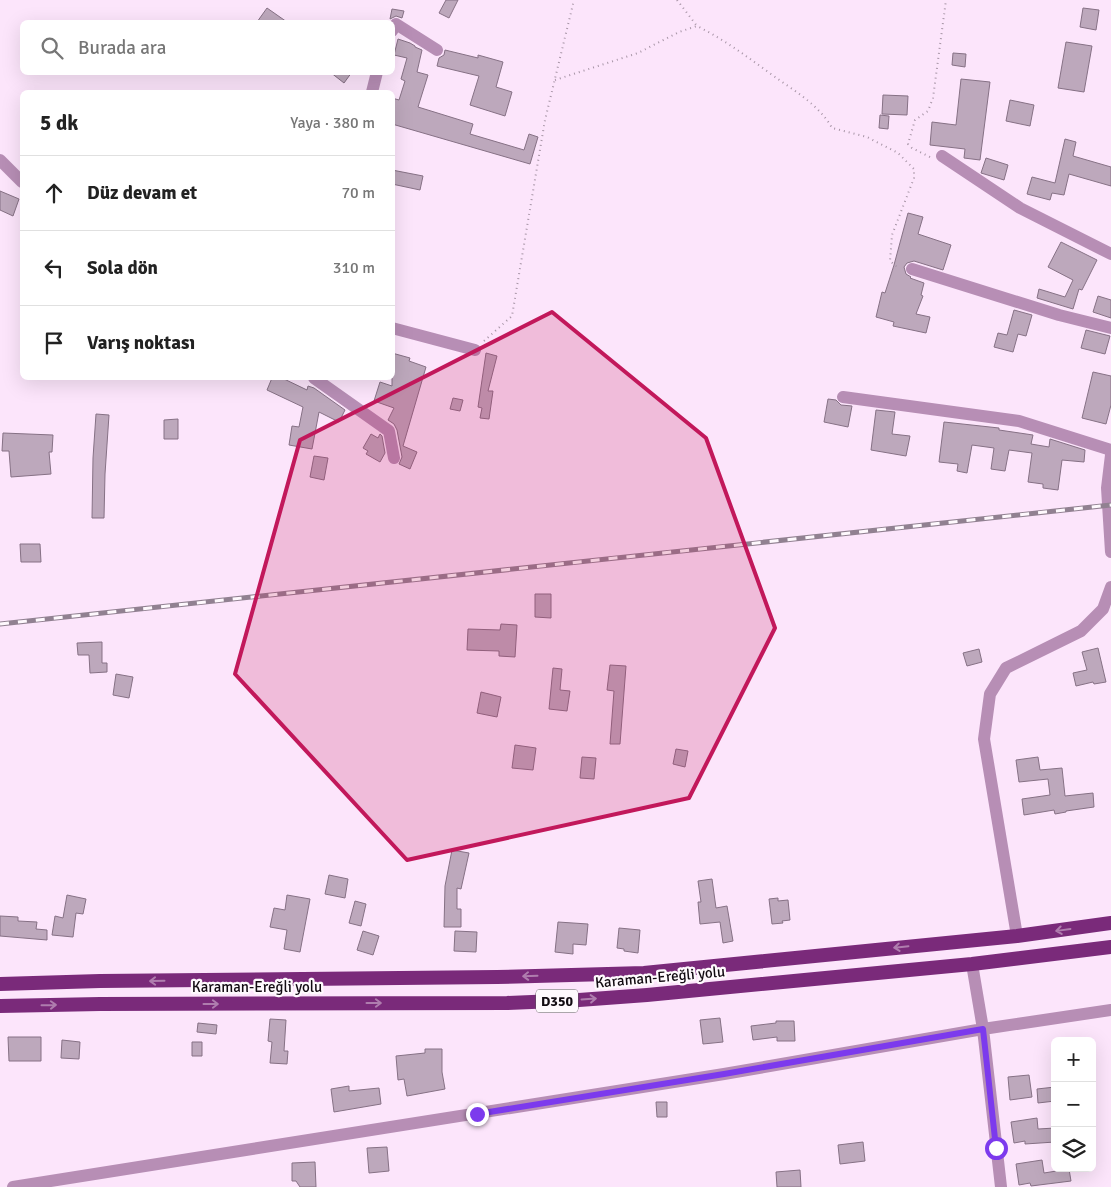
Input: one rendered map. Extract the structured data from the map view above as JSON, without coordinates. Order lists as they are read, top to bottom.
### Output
{
  "streets": {
    "highway": ["Karaman-Ereğli yolu", "D350"]
  },
  "page": {
    "search": "Burada ara",
    "heading": ["5 dk", "Yaya · 380 m"],
    "list": [
      ["Düz devam et", "70 m"],
      ["Sola dön", "310 m"],
      "Varış noktası"
    ],
    "map_buttons": ["+", "−"]
  }
}
